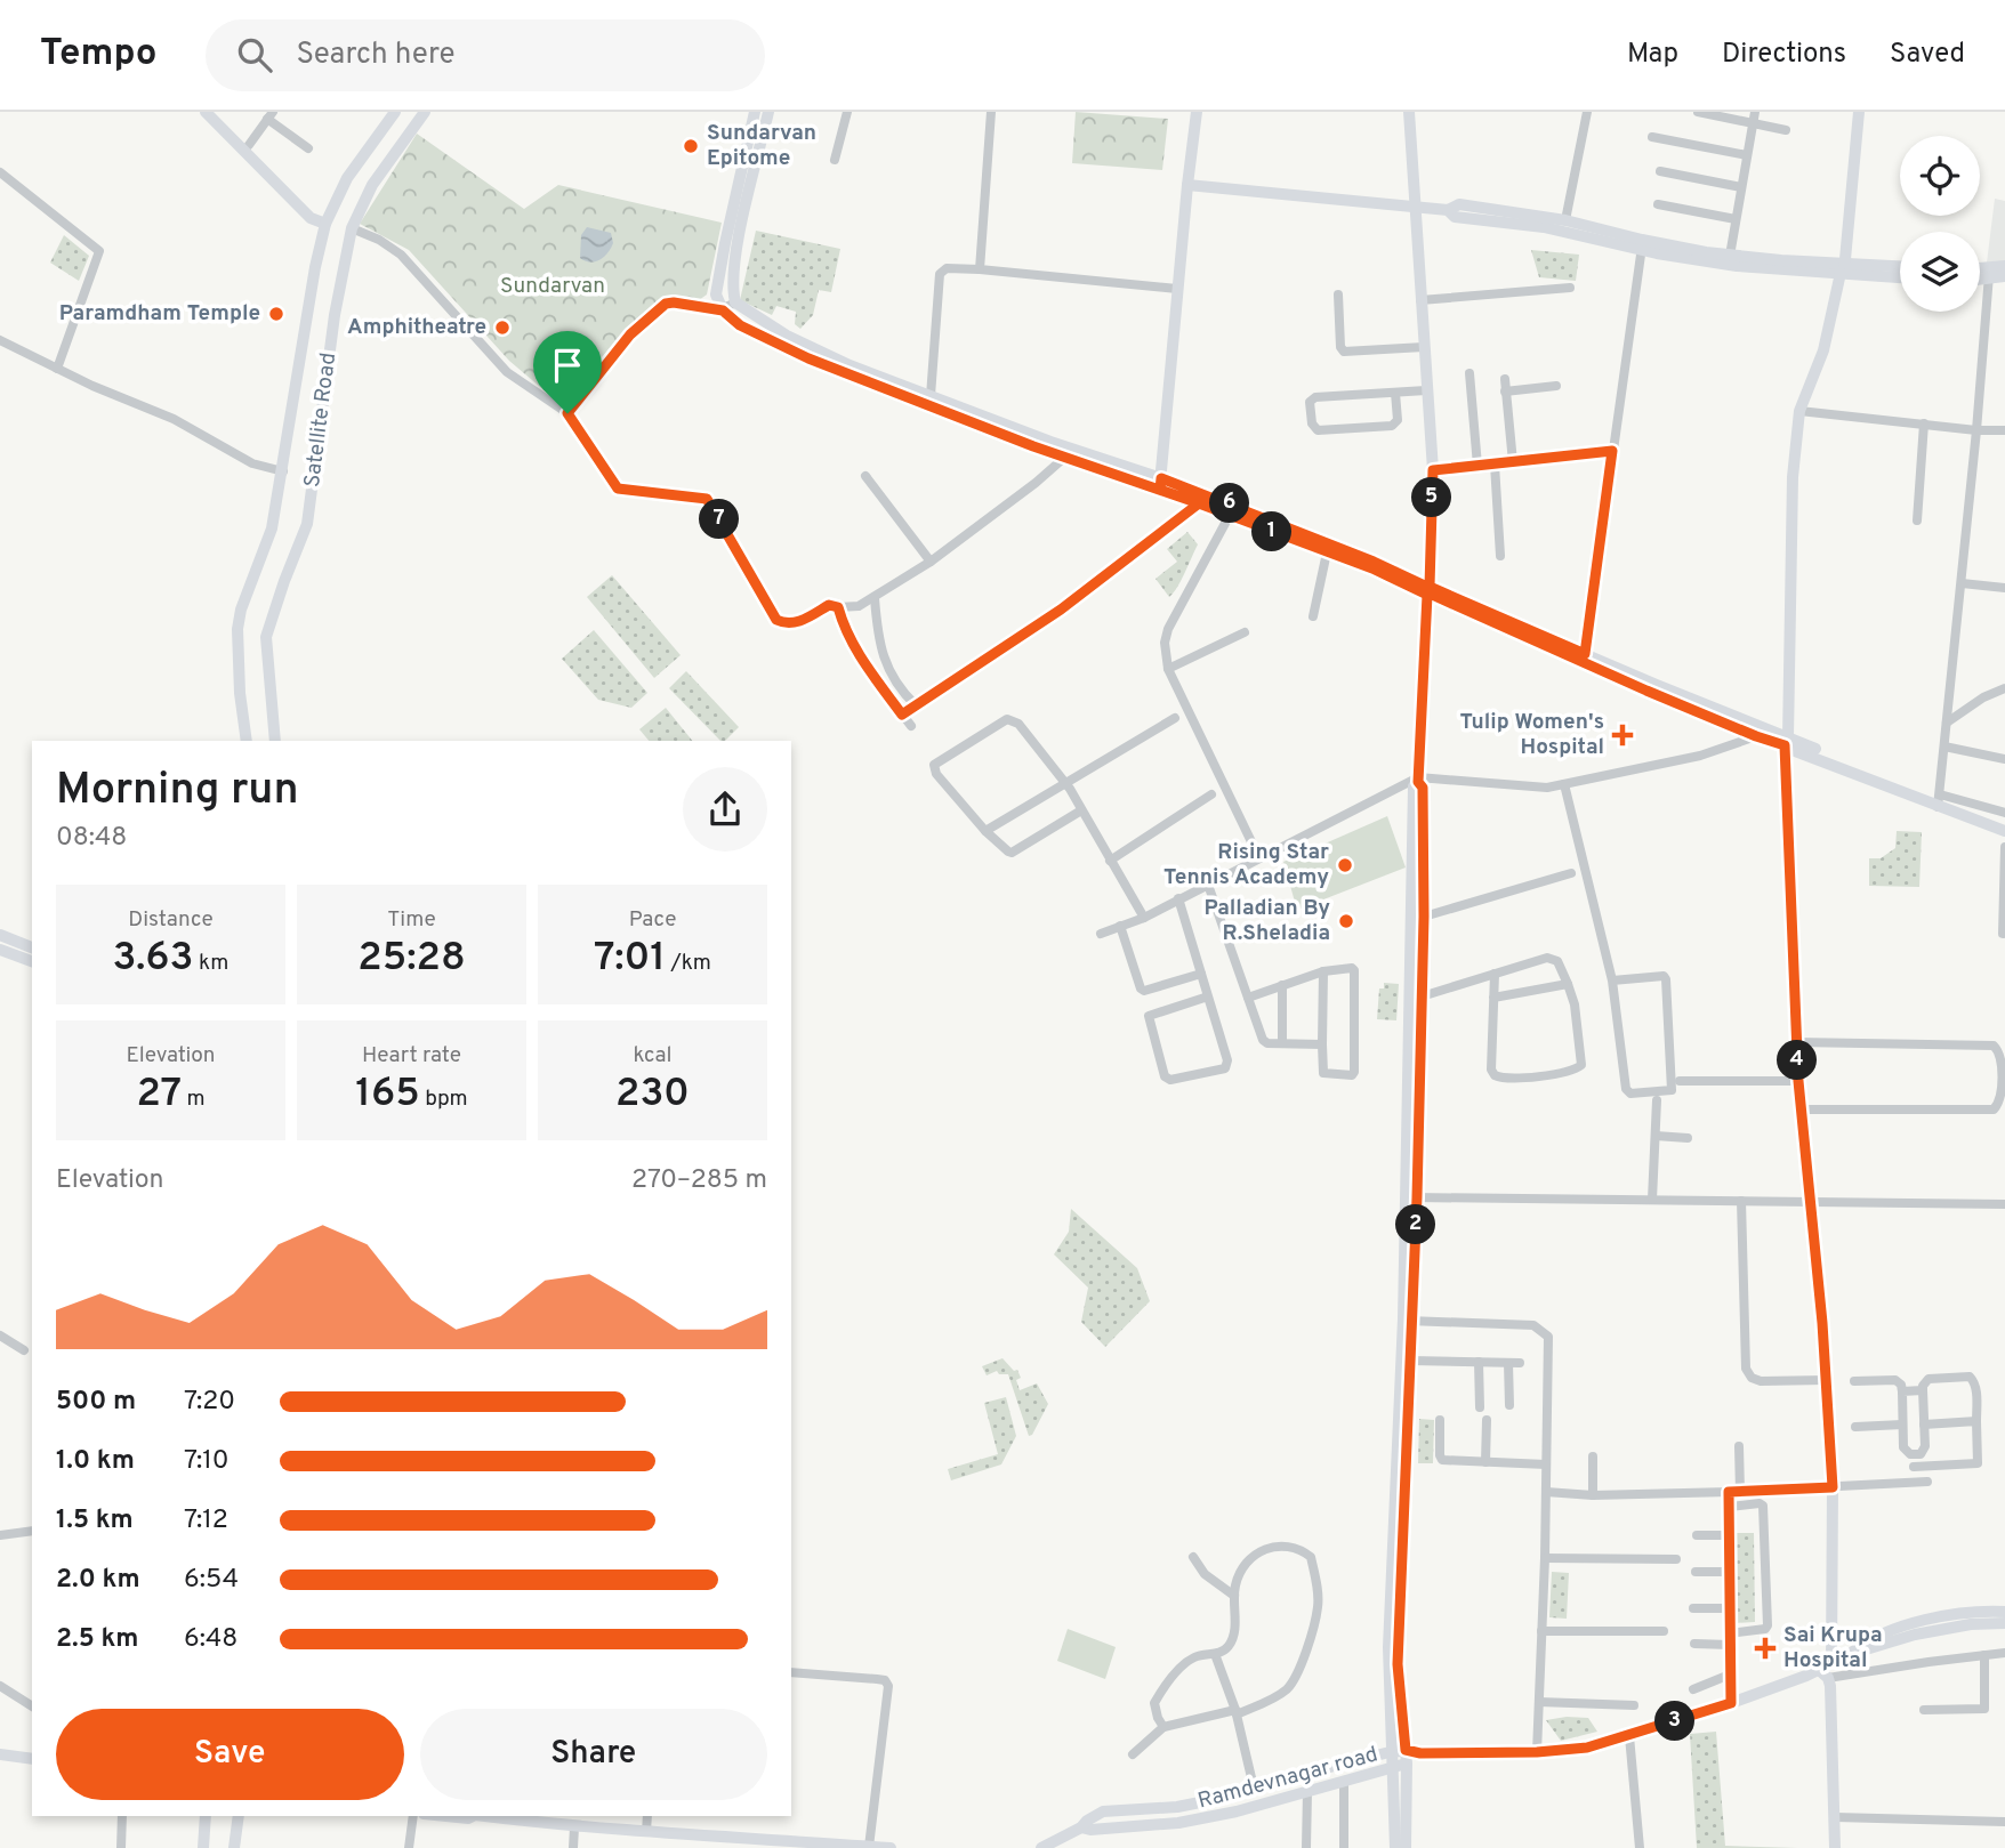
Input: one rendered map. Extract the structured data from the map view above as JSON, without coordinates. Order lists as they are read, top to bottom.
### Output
{
  "streets": {
    "street": ["Satellite Road", "Ramdevnagar road"]
  },
  "parks": ["Sundarvan"],
  "places": {
    "other": [
      "Sundarvan Epitome",
      "Paramdham Temple",
      "Amphitheatre",
      "Rising Star Tennis Academy",
      "Palladian By R.Sheladia"
    ],
    "health": ["Tulip Women's Hospital", "Sai Krupa Hospital"]
  },
  "page": {
    "header": "Tempo",
    "search": "Search here",
    "nav": ["Map", "Directions", "Saved"],
    "pins": [
      "5",
      "6",
      "7",
      "1",
      "4",
      "2",
      "3"
    ],
    "heading": ["Morning run", "08:48"],
    "stats": [
      ["Distance", "3.63 km"],
      ["Time", "25:28"],
      ["Pace", "7:01 /km"],
      ["Elevation", "27 m"],
      ["Heart rate", "165 bpm"],
      ["kcal", "230"]
    ],
    "chart": ["Elevation", "270–285 m"],
    "list": [
      {
        "name": "500 m",
        "note": "7:20"
      },
      {
        "name": "1.0 km",
        "note": "7:10"
      },
      {
        "name": "1.5 km",
        "note": "7:12"
      },
      {
        "name": "2.0 km",
        "note": "6:54"
      },
      {
        "name": "2.5 km",
        "note": "6:48"
      }
    ],
    "buttons": ["Save", "Share"]
  }
}
